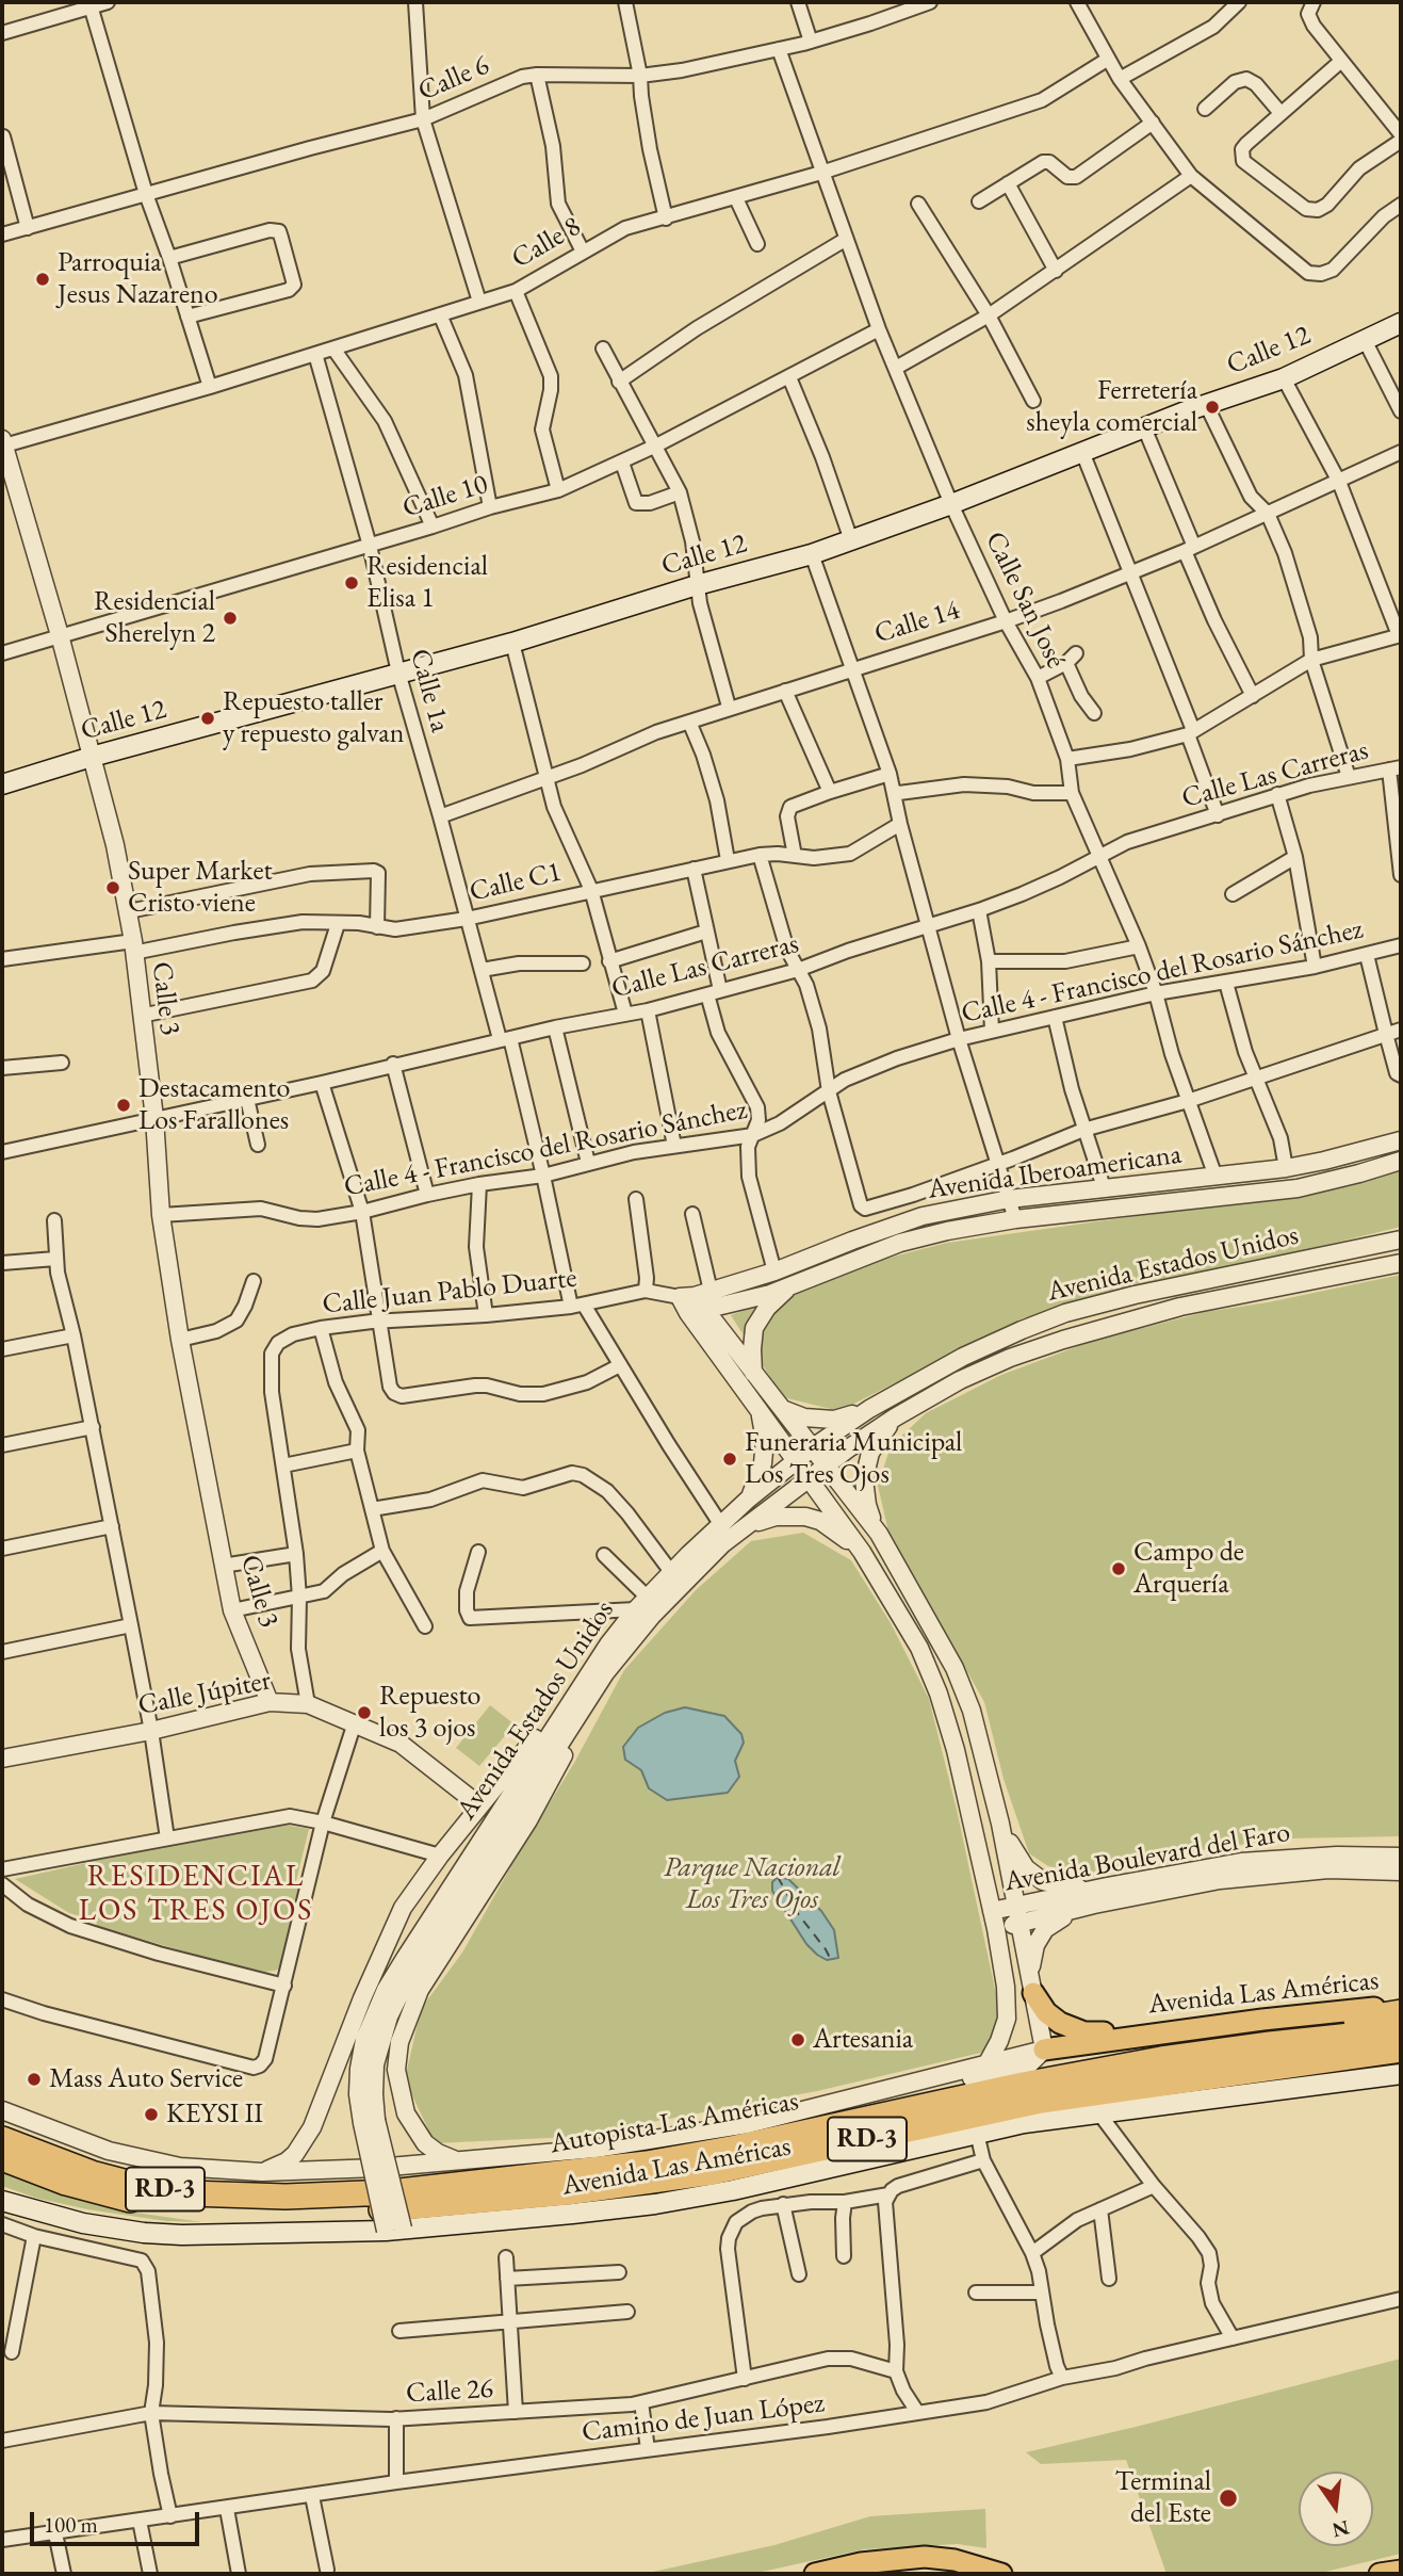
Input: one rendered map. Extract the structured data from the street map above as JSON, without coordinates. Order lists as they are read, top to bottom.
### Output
{
  "streets": {
    "highway": ["Autopista Las Américas", "RD-3"],
    "main road": ["Calle 12", "Avenida Las Américas"],
    "street": [
      "Calle 6",
      "Calle 8",
      "Calle 10",
      "Calle San José",
      "Calle 14",
      "Calle 1a",
      "Calle Las Carreras",
      "Calle C1",
      "Calle 4 - Francisco del Rosario Sánchez",
      "Calle 3",
      "Avenida Iberoamericana",
      "Avenida Estados Unidos",
      "Calle Juan Pablo Duarte",
      "Calle Júpiter",
      "Avenida Boulevard del Faro",
      "Calle 26",
      "Camino de Juan López"
    ]
  },
  "crossings": [
    ["Calle 6", "Calle San José"],
    ["Calle 8", "Calle San José"],
    ["Calle 8", "Calle 1a"],
    ["Calle 8", "Calle 3"],
    ["Calle 12", "Calle San José"],
    ["Calle 12", "Calle 1a"],
    ["Calle 12", "Calle 3"],
    ["Calle 10", "Calle San José"],
    ["Calle 10", "Calle 1a"],
    ["Calle 10", "Calle 3"],
    ["Calle San José", "Calle 14"],
    ["Calle San José", "Calle Las Carreras"],
    ["Calle San José", "Calle 4 - Francisco del Rosario Sánchez"],
    ["Calle San José", "Avenida Iberoamericana"],
    ["Calle 14", "Calle 1a"],
    ["Calle 1a", "Calle Las Carreras"],
    ["Calle 1a", "Calle C1"],
    ["Calle 1a", "Calle 4 - Francisco del Rosario Sánchez"],
    ["Calle 1a", "Avenida Estados Unidos"],
    ["Calle 1a", "Calle Juan Pablo Duarte"],
    ["Calle Las Carreras", "Calle 3"],
    ["Calle C1", "Calle 3"],
    ["Calle 4 - Francisco del Rosario Sánchez", "Calle 3"],
    ["Calle 3", "Calle Júpiter"],
    ["Avenida Iberoamericana", "Calle Juan Pablo Duarte"],
    ["Avenida Estados Unidos", "Avenida Las Américas"],
    ["Calle Juan Pablo Duarte", "Calle Júpiter"]
  ],
  "districts": ["RESIDENCIAL LOS TRES OJOS"],
  "parks": ["Parque Nacional Los Tres Ojos"],
  "places": [
    "Parroquia Jesus Nazareno",
    "Ferretería sheyla comercial",
    "Residencial Elisa 1",
    "Residencial Sherelyn 2",
    "Repuesto taller y repuesto galvan",
    "Super Market Cristo viene",
    "Destacamento Los Farallones",
    "Funeraria Municipal Los Tres Ojos",
    "Campo de Arquería",
    "Repuesto los 3 ojos",
    "Artesania",
    "Mass Auto Service",
    "KEYSI II",
    "Terminal del Este"
  ],
  "scale_bar": "100 m",
  "north": "bottom"
}
